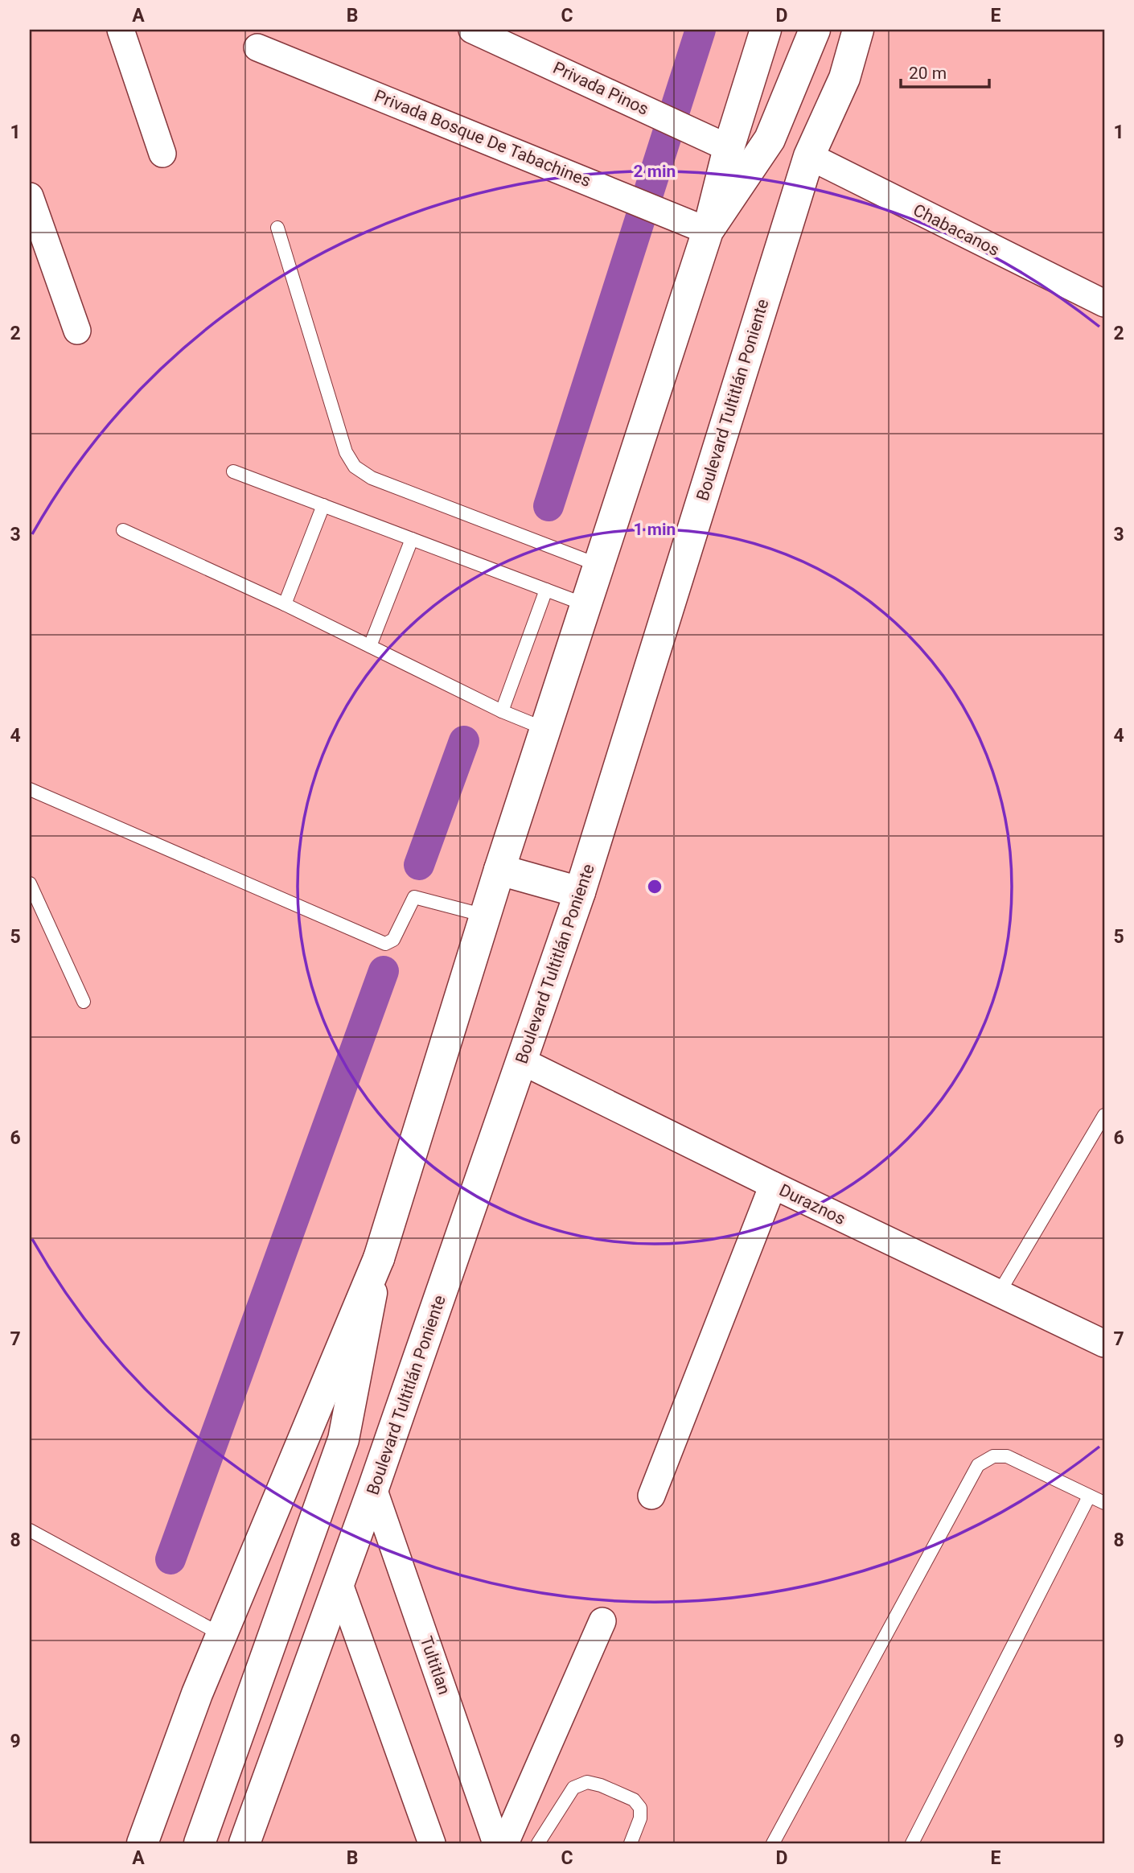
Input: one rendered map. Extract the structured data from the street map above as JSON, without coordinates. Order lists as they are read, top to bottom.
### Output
{
  "streets": {
    "main road": ["Boulevard Tultitlán Poniente"],
    "street": [
      "Privada Pinos",
      "Privada Bosque De Tabachines",
      "Chabacanos",
      "Duraznos",
      "Tultitlan"
    ]
  },
  "crossings": [
    ["Chabacanos", "Boulevard Tultitlán Poniente"],
    ["Boulevard Tultitlán Poniente", "Duraznos"],
    ["Boulevard Tultitlán Poniente", "Tultitlan"]
  ],
  "scale_bar": "20 m",
  "grid": {
    "columns": [
      "A",
      "B",
      "C",
      "D",
      "E"
    ],
    "rows": [
      "1",
      "2",
      "3",
      "4",
      "5",
      "6",
      "7",
      "8",
      "9"
    ]
  },
  "rings": ["2 min", "1 min"]
}
